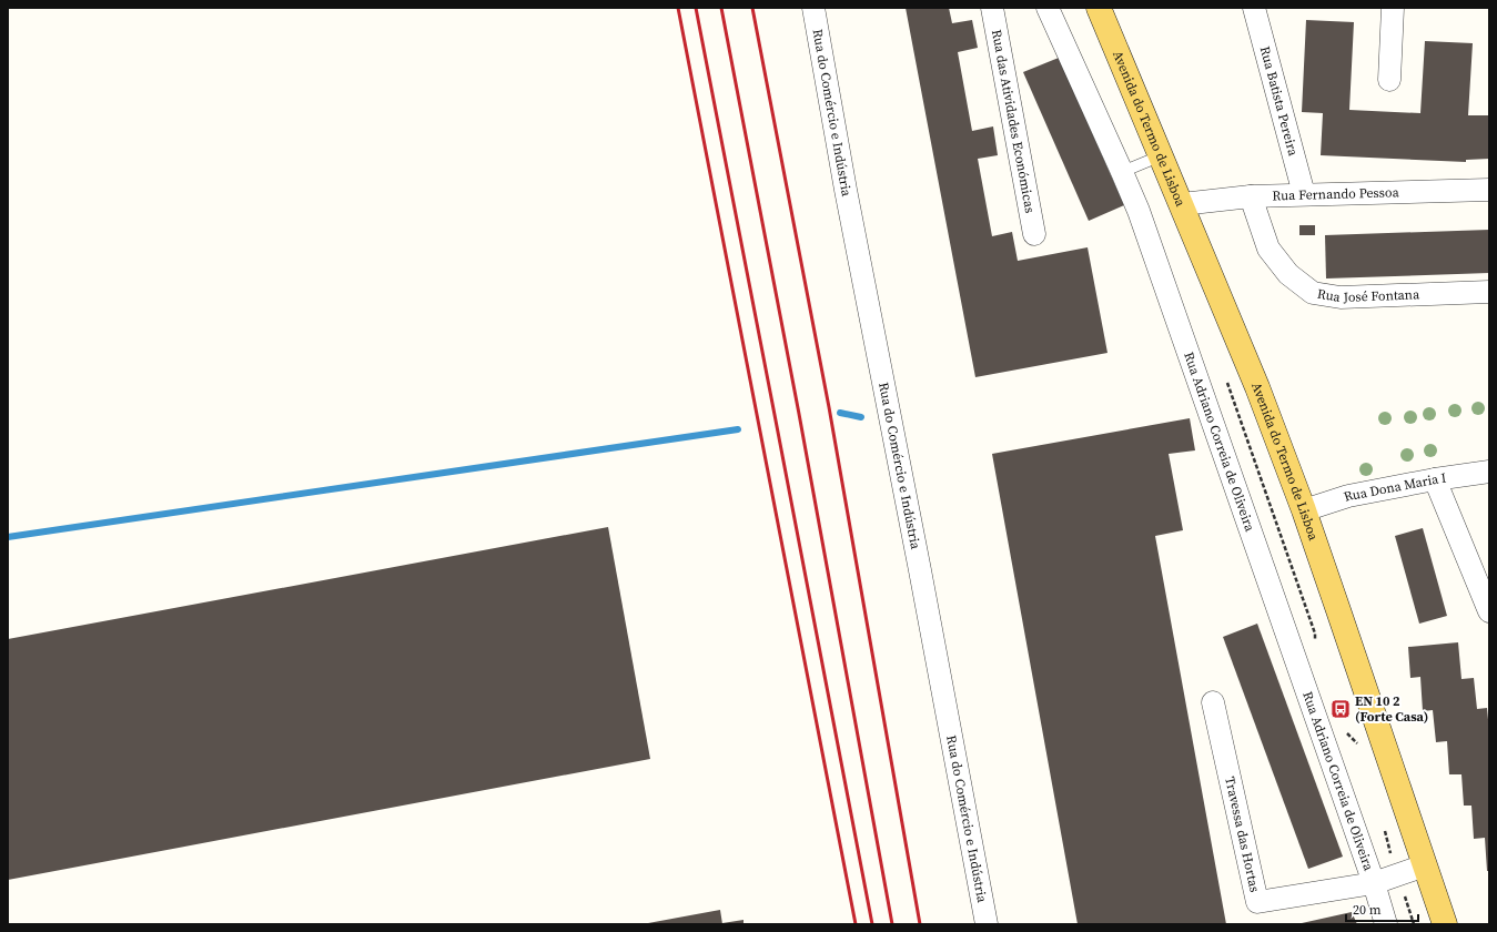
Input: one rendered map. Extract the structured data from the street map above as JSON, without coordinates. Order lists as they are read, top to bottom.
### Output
{
  "streets": {
    "main road": ["Avenida do Termo de Lisboa"],
    "street": [
      "Rua Batista Pereira",
      "Rua do Comércio e Indústria",
      "Rua das Atividades Económicas",
      "Rua Fernando Pessoa",
      "Rua José Fontana",
      "Rua Adriano Correia de Oliveira",
      "Rua Dona Maria I",
      "Travessa das Hortas"
    ]
  },
  "crossings": [
    ["Rua Batista Pereira", "Rua Fernando Pessoa"],
    ["Avenida do Termo de Lisboa", "Rua Fernando Pessoa"],
    ["Avenida do Termo de Lisboa", "Rua Dona Maria I"],
    ["Avenida do Termo de Lisboa", "Travessa das Hortas"],
    ["Rua Fernando Pessoa", "Rua José Fontana"],
    ["Rua Adriano Correia de Oliveira", "Travessa das Hortas"]
  ],
  "places": {
    "bus stop": ["EN 10 2 (Forte Casa)"]
  },
  "scale_bar": "20 m"
}
